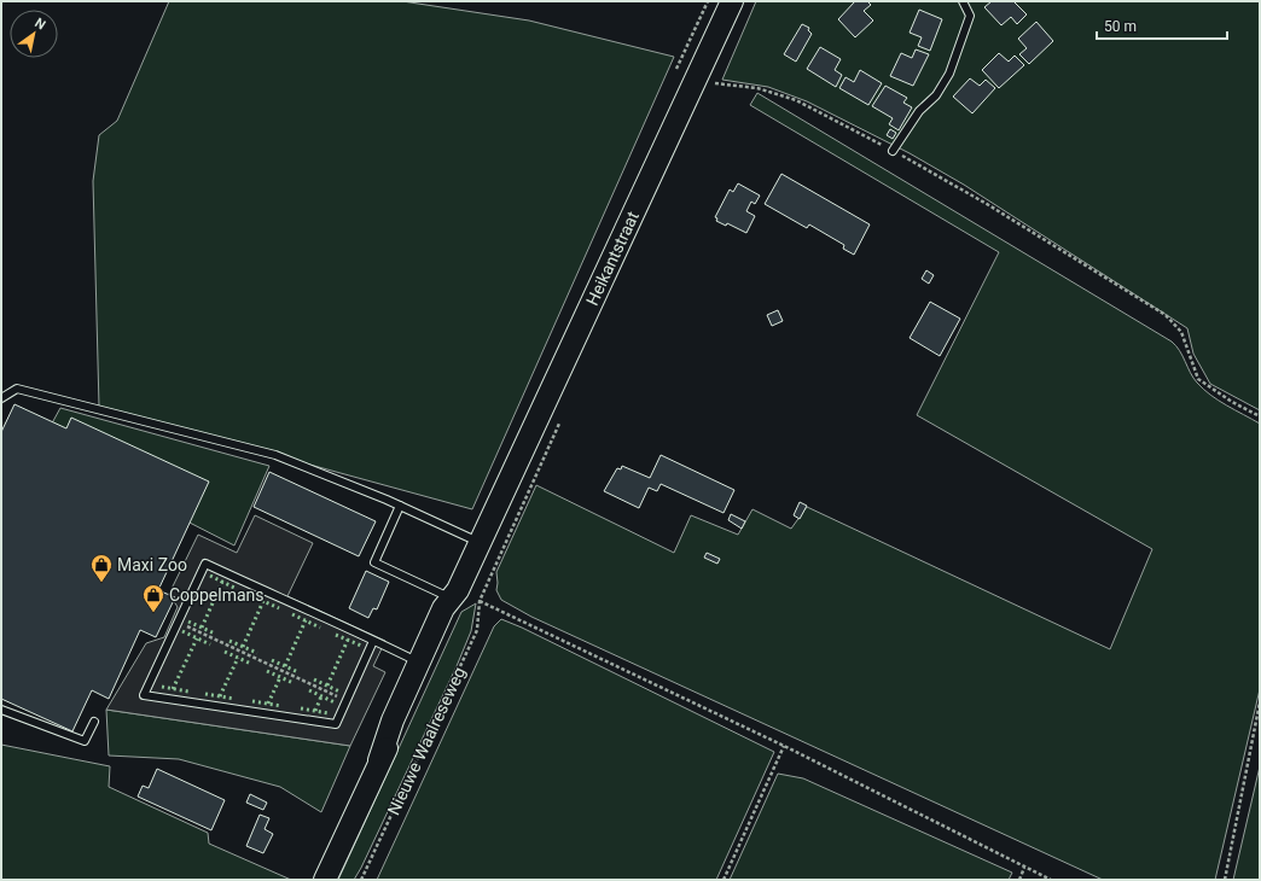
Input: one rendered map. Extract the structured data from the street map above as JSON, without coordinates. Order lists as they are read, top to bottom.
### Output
{
  "streets": {
    "street": ["Heikantstraat", "Nieuwe Waalreseweg"]
  },
  "crossings": [
    ["Heikantstraat", "Nieuwe Waalreseweg"]
  ],
  "places": {
    "shop": ["Maxi Zoo", "Coppelmans"]
  },
  "scale_bar": "50 m",
  "north": "top right"
}
